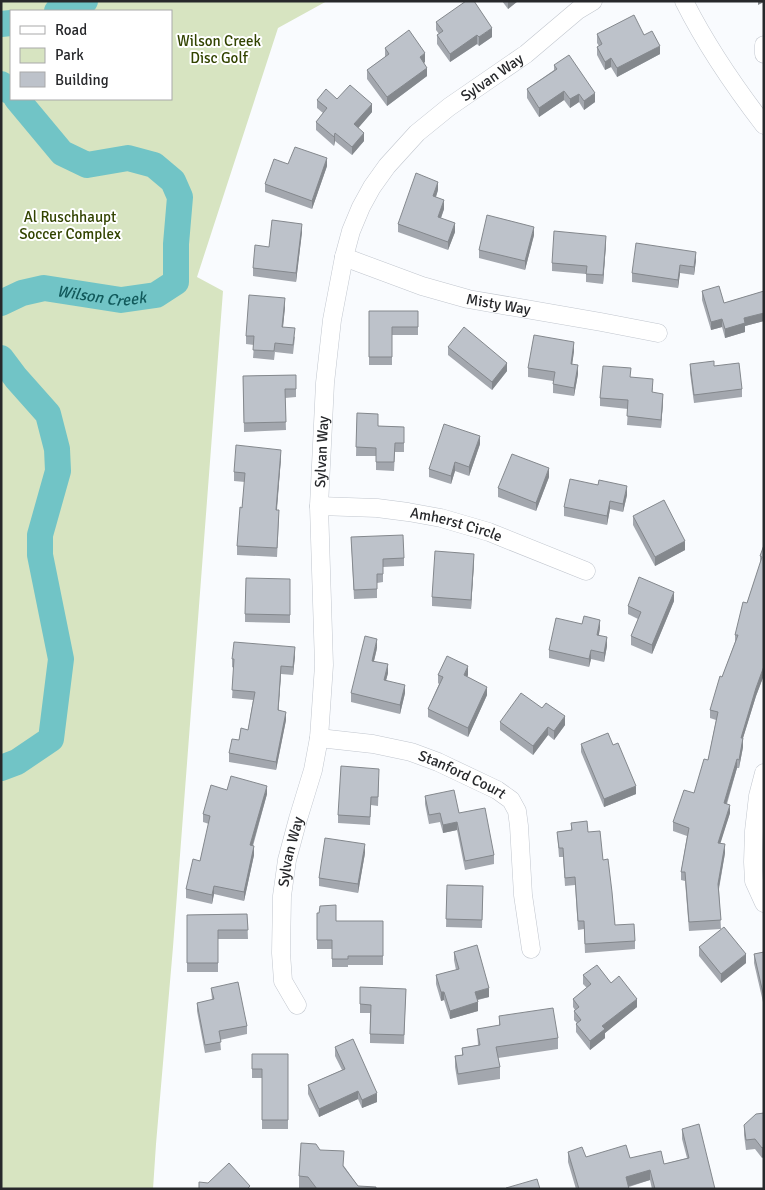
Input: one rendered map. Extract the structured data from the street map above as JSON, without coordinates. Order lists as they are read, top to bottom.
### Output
{
  "streets": {
    "street": [
      "Sylvan Way",
      "Misty Way",
      "Amherst Circle",
      "Stanford Court"
    ]
  },
  "crossings": [
    ["Sylvan Way", "Misty Way"],
    ["Sylvan Way", "Amherst Circle"],
    ["Sylvan Way", "Stanford Court"]
  ],
  "water": ["Wilson Creek"],
  "parks": ["Wilson Creek Disc Golf", "Al Ruschhaupt Soccer Complex"],
  "legend": ["Road", "Park", "Building"]
}
